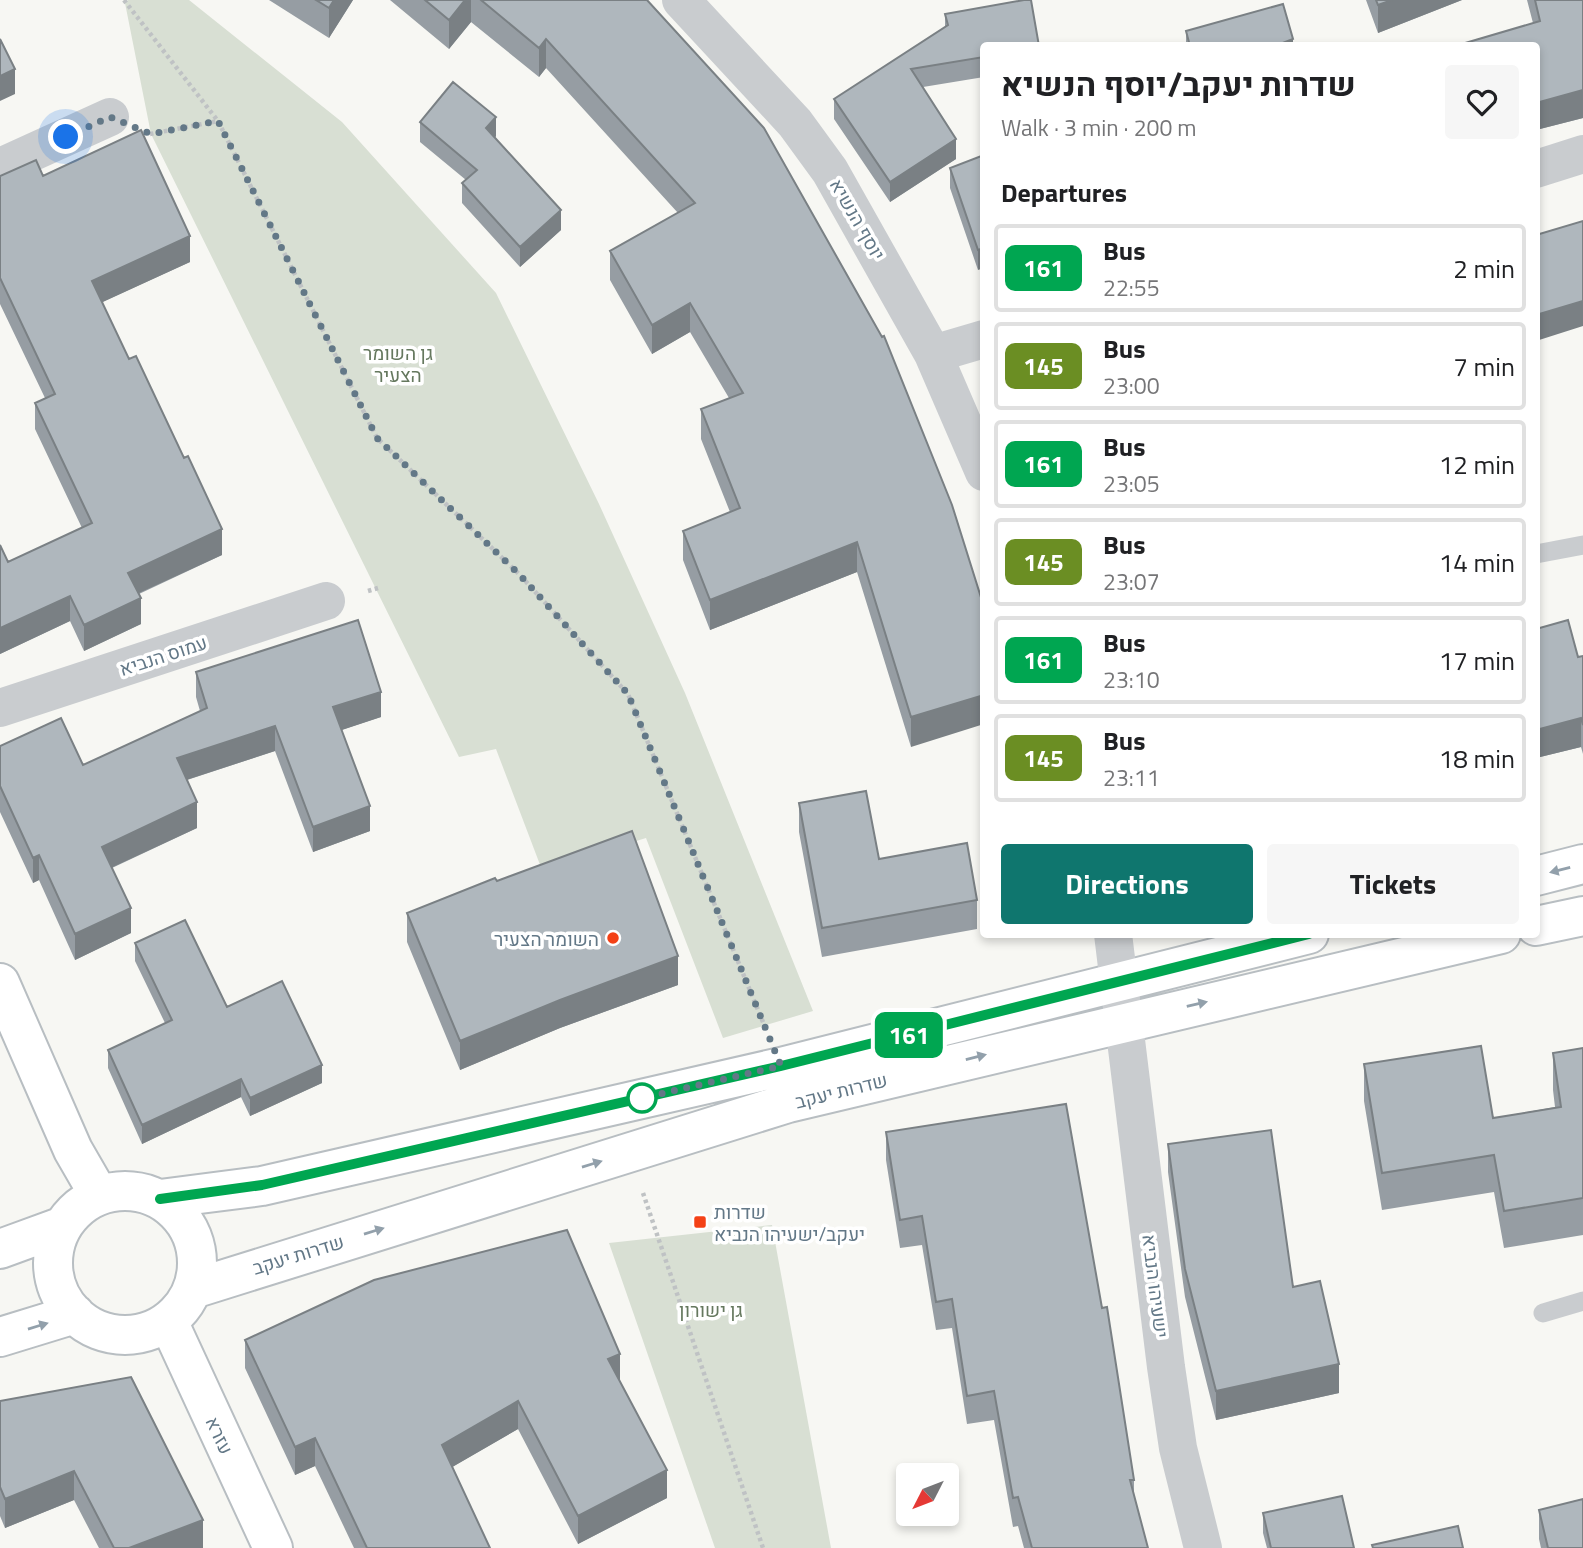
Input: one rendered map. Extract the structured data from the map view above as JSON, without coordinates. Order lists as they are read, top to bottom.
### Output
{
  "streets": {
    "street": [
      "יוסף הנשיא",
      "עמוס הנביא",
      "שדרות יעקב",
      "ישעיהו הנביא",
      "עזרא"
    ]
  },
  "crossings": [
    ["שדרות יעקב", "ישעיהו הנביא"],
    ["שדרות יעקב", "עזרא"]
  ],
  "parks": ["גן השומר הצעיר", "גן ישורון"],
  "places": {
    "other": ["השומר הצעיר"],
    "transit": ["שדרות יעקב/ישעיהו הנביא"]
  },
  "lines": ["bus line 161"],
  "north": "bottom left",
  "page": {
    "on_map": "161",
    "heading": [
      ["שדרות יעקב/יוסף הנשיא", "Walk · 3 min · 200 m"],
      "Departures"
    ],
    "list": [
      {
        "mark": "161",
        "name": "Bus",
        "note": "22:55",
        "value": "2 min"
      },
      {
        "mark": "145",
        "name": "Bus",
        "note": "23:00",
        "value": "7 min"
      },
      {
        "mark": "161",
        "name": "Bus",
        "note": "23:05",
        "value": "12 min"
      },
      {
        "mark": "145",
        "name": "Bus",
        "note": "23:07",
        "value": "14 min"
      },
      {
        "mark": "161",
        "name": "Bus",
        "note": "23:10",
        "value": "17 min"
      },
      {
        "mark": "145",
        "name": "Bus",
        "note": "23:11",
        "value": "18 min"
      }
    ],
    "buttons": ["Directions", "Tickets"]
  }
}
